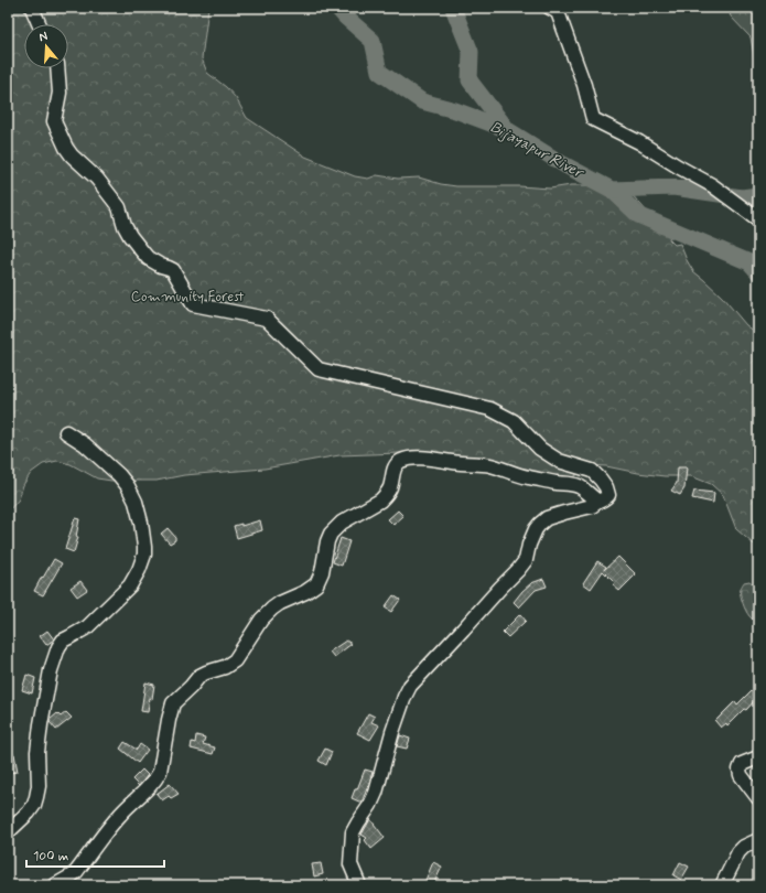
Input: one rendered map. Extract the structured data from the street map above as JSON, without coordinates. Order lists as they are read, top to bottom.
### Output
{
  "water": ["Bijayapur River"],
  "parks": ["Community Forest"],
  "scale_bar": "100 m",
  "north": "top"
}
